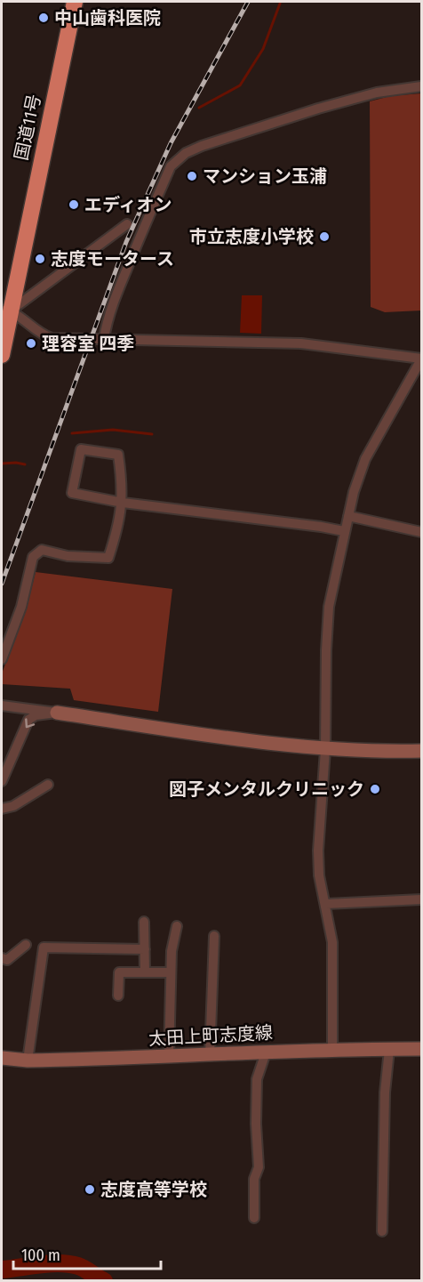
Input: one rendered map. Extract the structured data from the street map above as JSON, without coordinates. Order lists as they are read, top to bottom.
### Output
{
  "streets": {
    "highway": ["国道11号"],
    "main road": ["太田上町志度線"]
  },
  "places": [
    "中山歯科医院",
    "マンション玉浦",
    "エディオン",
    "市立志度小学校",
    "志度モータース",
    "理容室 四季",
    "図子メンタルクリニック",
    "志度高等学校"
  ],
  "scale_bar": "100 m"
}
